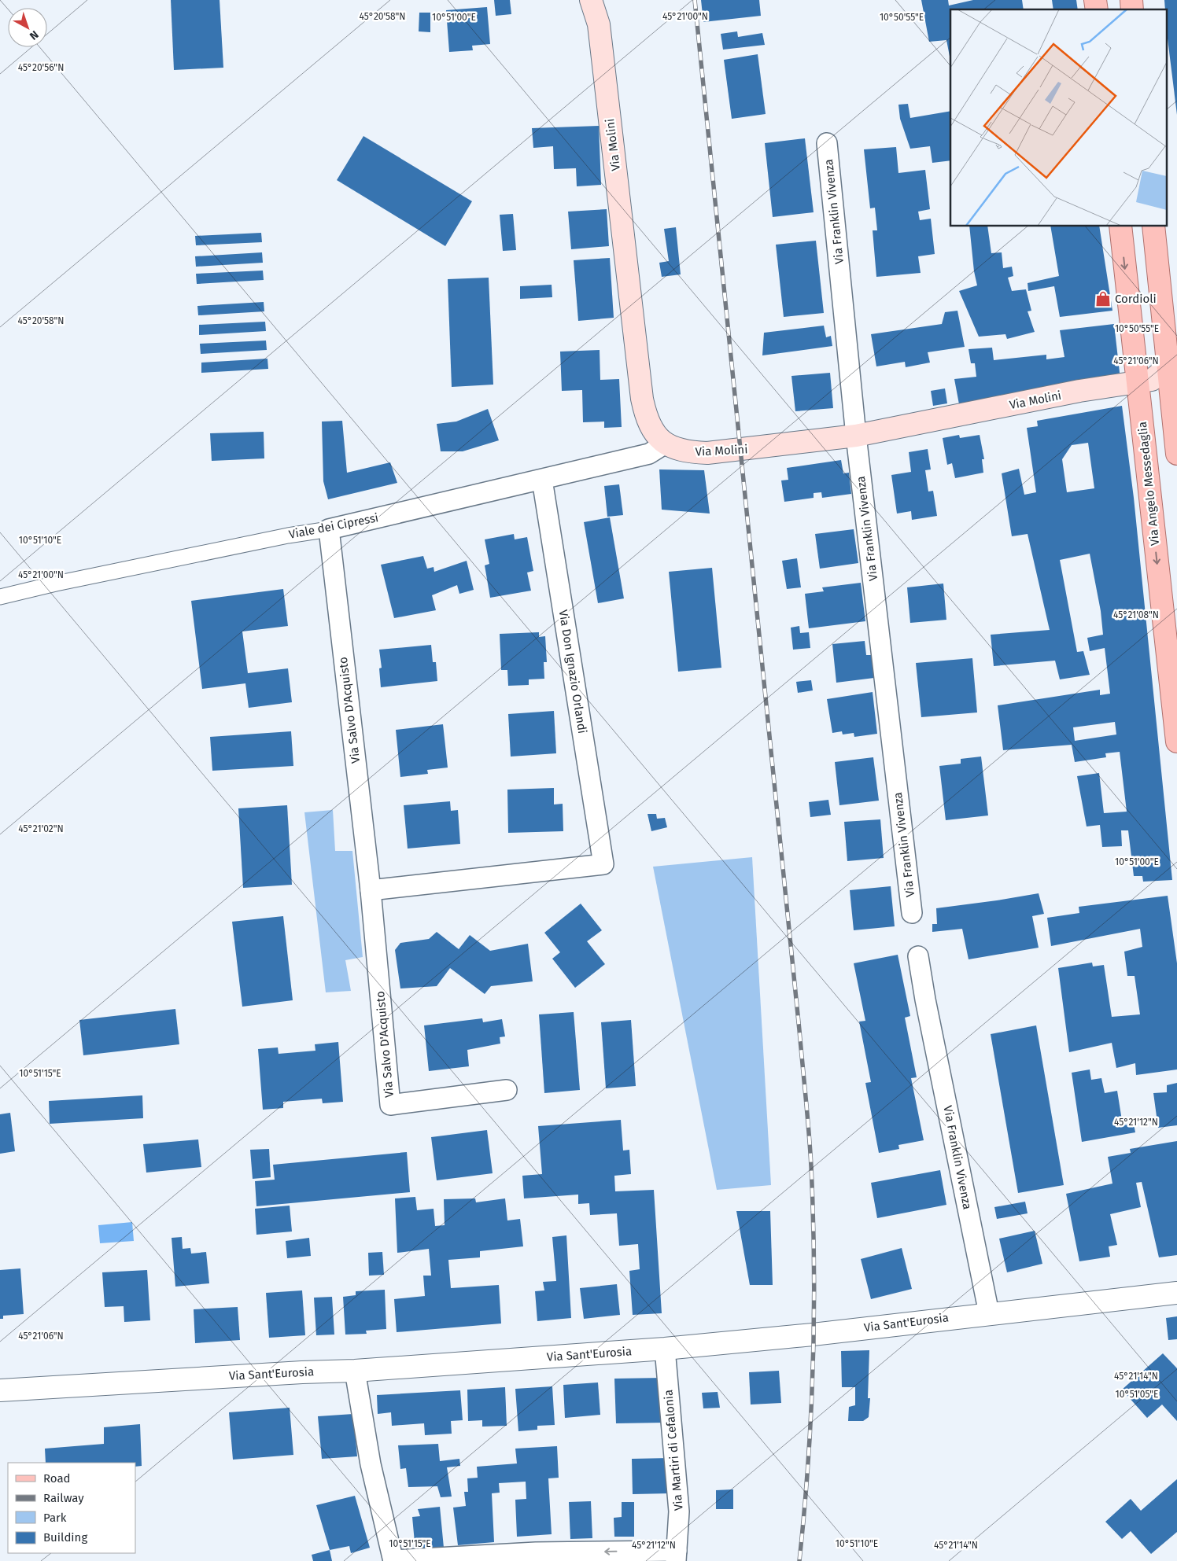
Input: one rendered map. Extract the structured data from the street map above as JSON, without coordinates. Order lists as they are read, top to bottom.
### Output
{
  "streets": {
    "main road": ["Via Molini", "Via Angelo Messedaglia"],
    "street": [
      "Via Franklin Vivenza",
      "Viale dei Cipressi",
      "Via Don Ignazio Orlandi",
      "Via Salvo D'Acquisto",
      "Via Sant'Eurosia",
      "Via Martiri di Cefalonia"
    ]
  },
  "crossings": [
    ["Via Molini", "Via Franklin Vivenza"],
    ["Via Molini", "Via Angelo Messedaglia"],
    ["Via Molini", "Viale dei Cipressi"],
    ["Via Franklin Vivenza", "Via Sant'Eurosia"],
    ["Viale dei Cipressi", "Via Don Ignazio Orlandi"],
    ["Viale dei Cipressi", "Via Salvo D'Acquisto"],
    ["Via Don Ignazio Orlandi", "Via Salvo D'Acquisto"],
    ["Via Sant'Eurosia", "Via Martiri di Cefalonia"]
  ],
  "one_way": ["Via Martiri di Cefalonia"],
  "places": {
    "shop": ["Cordioli"]
  },
  "legend": [
    "Road",
    "Railway",
    "Park",
    "Building"
  ],
  "north": "bottom right",
  "coordinates": [
    "45°20'58\"N",
    "45°21'00\"N",
    "10°51'00\"E",
    "10°50'55\"E",
    "45°20'56\"N",
    "45°21'06\"N",
    "10°51'10\"E",
    "45°21'08\"N",
    "45°21'02\"N",
    "10°51'15\"E",
    "45°21'12\"N",
    "45°21'14\"N",
    "10°51'05\"E"
  ]
}
